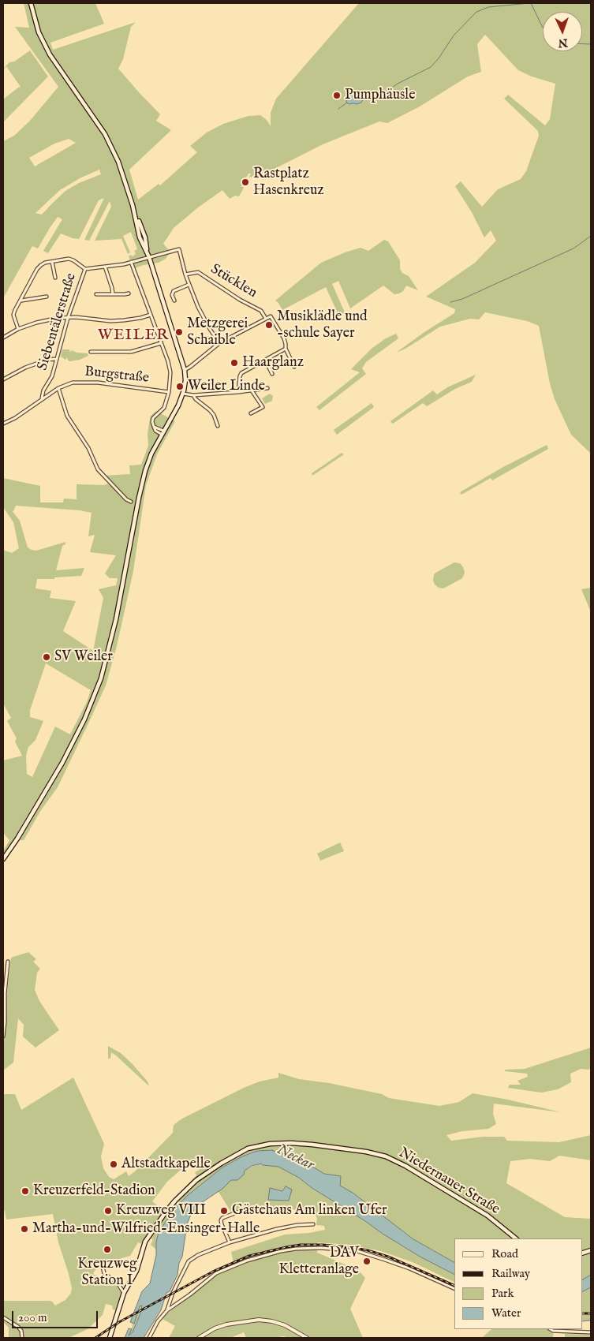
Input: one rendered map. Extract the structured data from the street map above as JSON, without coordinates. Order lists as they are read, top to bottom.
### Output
{
  "streets": {
    "main road": ["Niedernauer Straße"],
    "street": ["Stücklen", "Siebentälerstraße", "Burgstraße"]
  },
  "crossings": [
    ["Stücklen", "Siebentälerstraße"],
    ["Siebentälerstraße", "Burgstraße"]
  ],
  "districts": ["WEILER"],
  "water": ["Neckar"],
  "places": [
    "Pumphäusle",
    "Rastplatz Hasenkreuz",
    "Musiklädle und -schule Sayer",
    "Metzgerei Schaible",
    "Haarglanz",
    "Weiler Linde",
    "SV Weiler",
    "Altstadtkapelle",
    "Kreuzerfeld-Stadion",
    "Kreuzweg VIII",
    "Gästehaus Am linken Ufer",
    "Martha-und-Wilfried-Ensinger-Halle",
    "Kreuzweg Station I",
    "DAV Kletteranlage"
  ],
  "legend": [
    "Road",
    "Railway",
    "Park",
    "Water"
  ],
  "scale_bar": "200 m",
  "north": "bottom"
}
